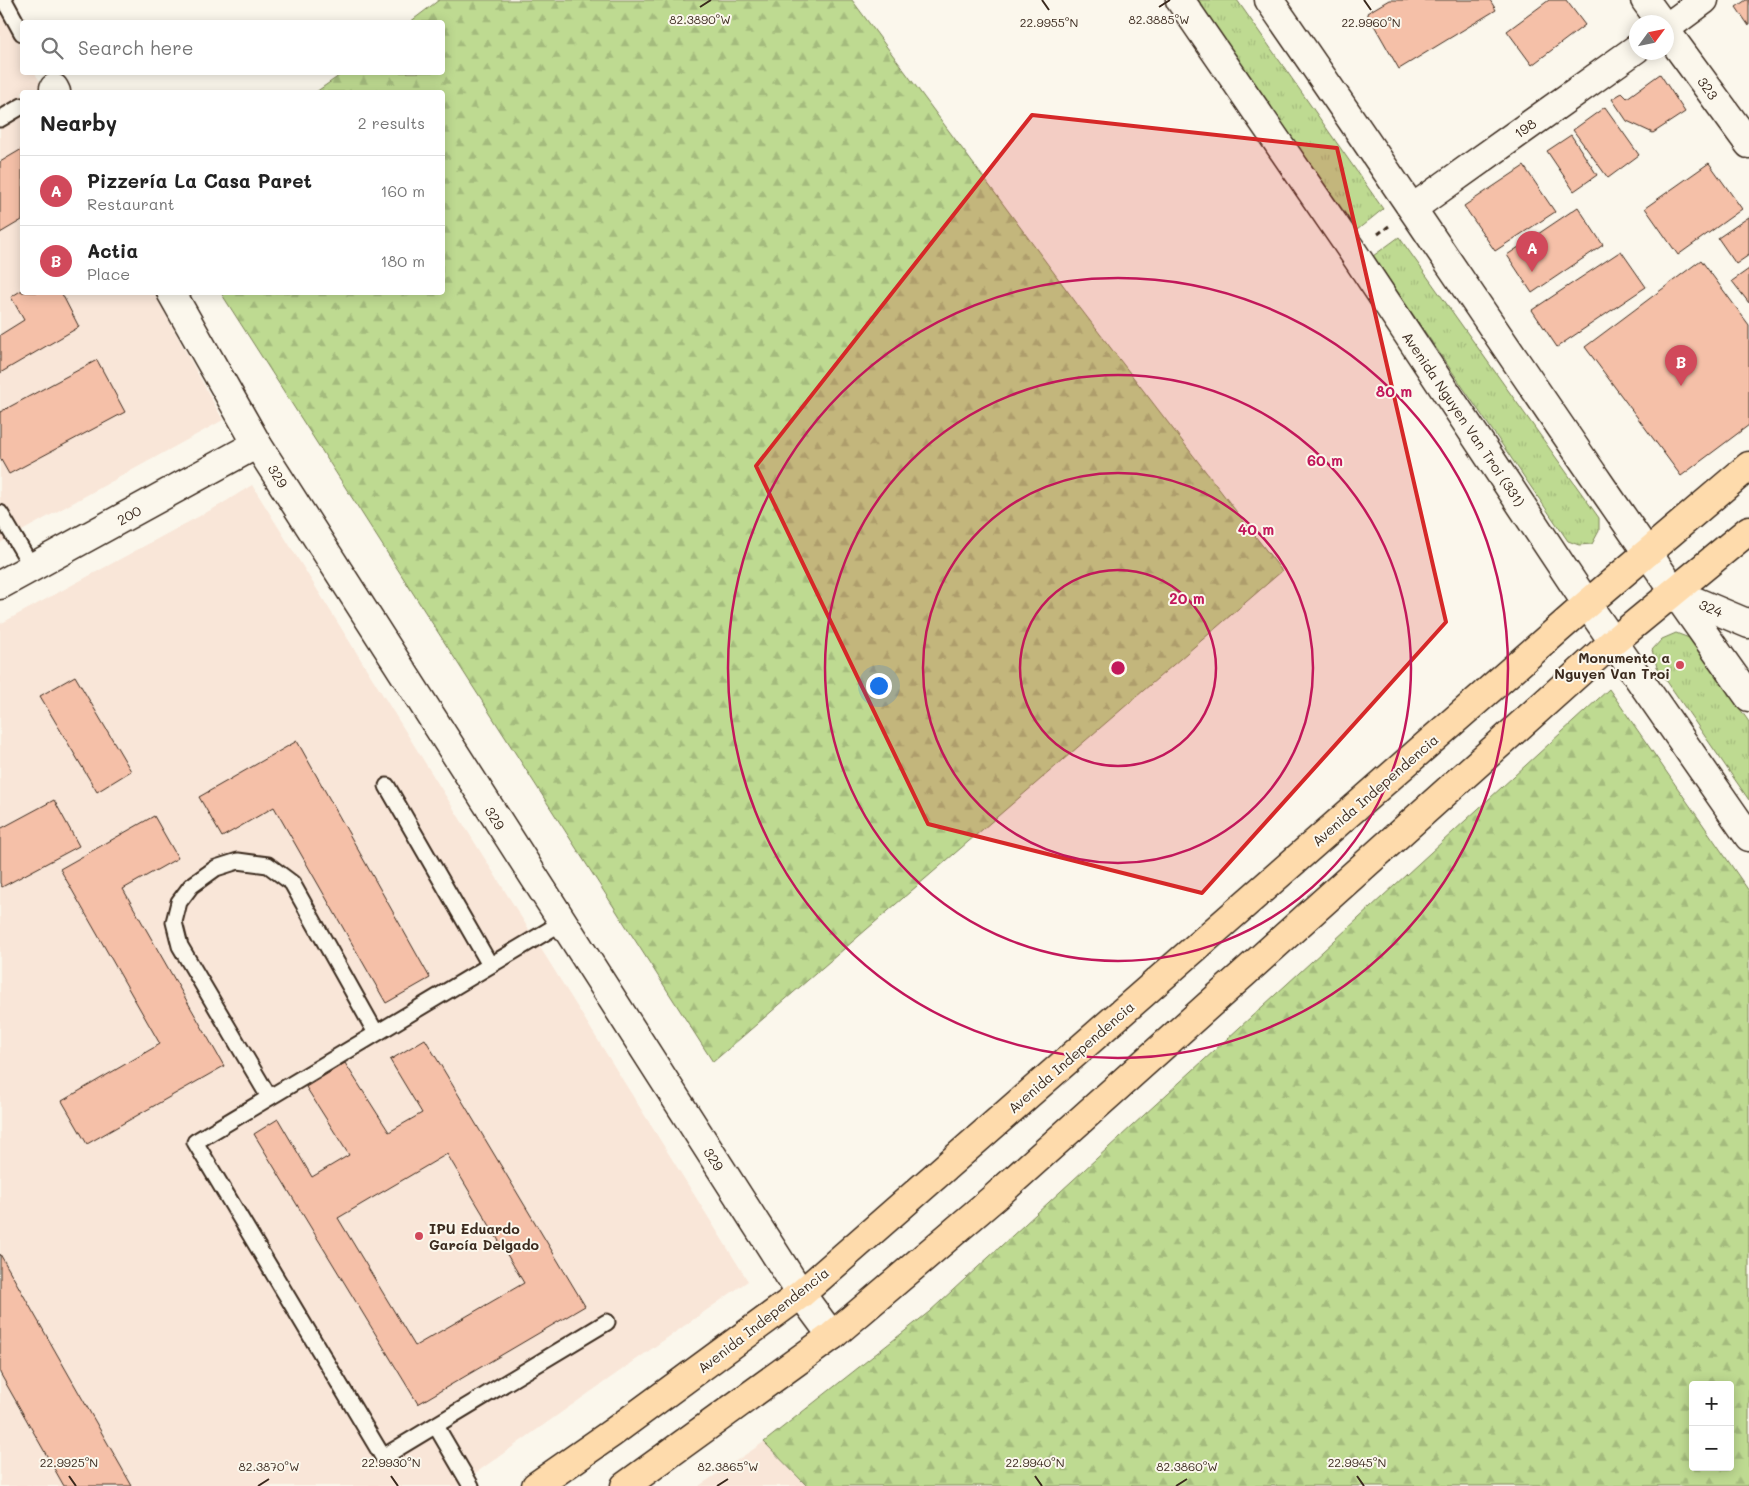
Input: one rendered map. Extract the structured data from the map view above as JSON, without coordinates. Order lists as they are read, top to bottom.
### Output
{
  "streets": {
    "main road": ["Avenida Independencia"],
    "street": [
      "323",
      "198",
      "Avenida Nguyen Van Troi (331)",
      "329",
      "200",
      "324"
    ]
  },
  "crossings": [
    ["Avenida Nguyen Van Troi (331)", "Avenida Independencia"],
    ["329", "200"],
    ["329", "Avenida Independencia"]
  ],
  "places": ["Monumento a Nguyen Van Troi", "IPU Eduardo García Delgado"],
  "north": "top right",
  "page": {
    "search": "Search here",
    "heading": ["Nearby", "2 results"],
    "list": [
      {
        "mark": "A",
        "name": "Pizzería La Casa Paret",
        "note": "Restaurant",
        "value": "160 m"
      },
      {
        "mark": "B",
        "name": "Actia",
        "note": "Place",
        "value": "180 m"
      }
    ],
    "pins": ["A", "B"],
    "map_buttons": ["+", "−"]
  },
  "coordinates": [
    "82.3890°W",
    "82.3885°W",
    "22.9955°N",
    "22.9960°N",
    "22.9925°N",
    "22.9930°N",
    "22.9940°N",
    "22.9945°N",
    "82.3870°W",
    "82.3865°W",
    "82.3860°W"
  ],
  "rings": [
    "80 m",
    "60 m",
    "40 m",
    "20 m"
  ]
}
